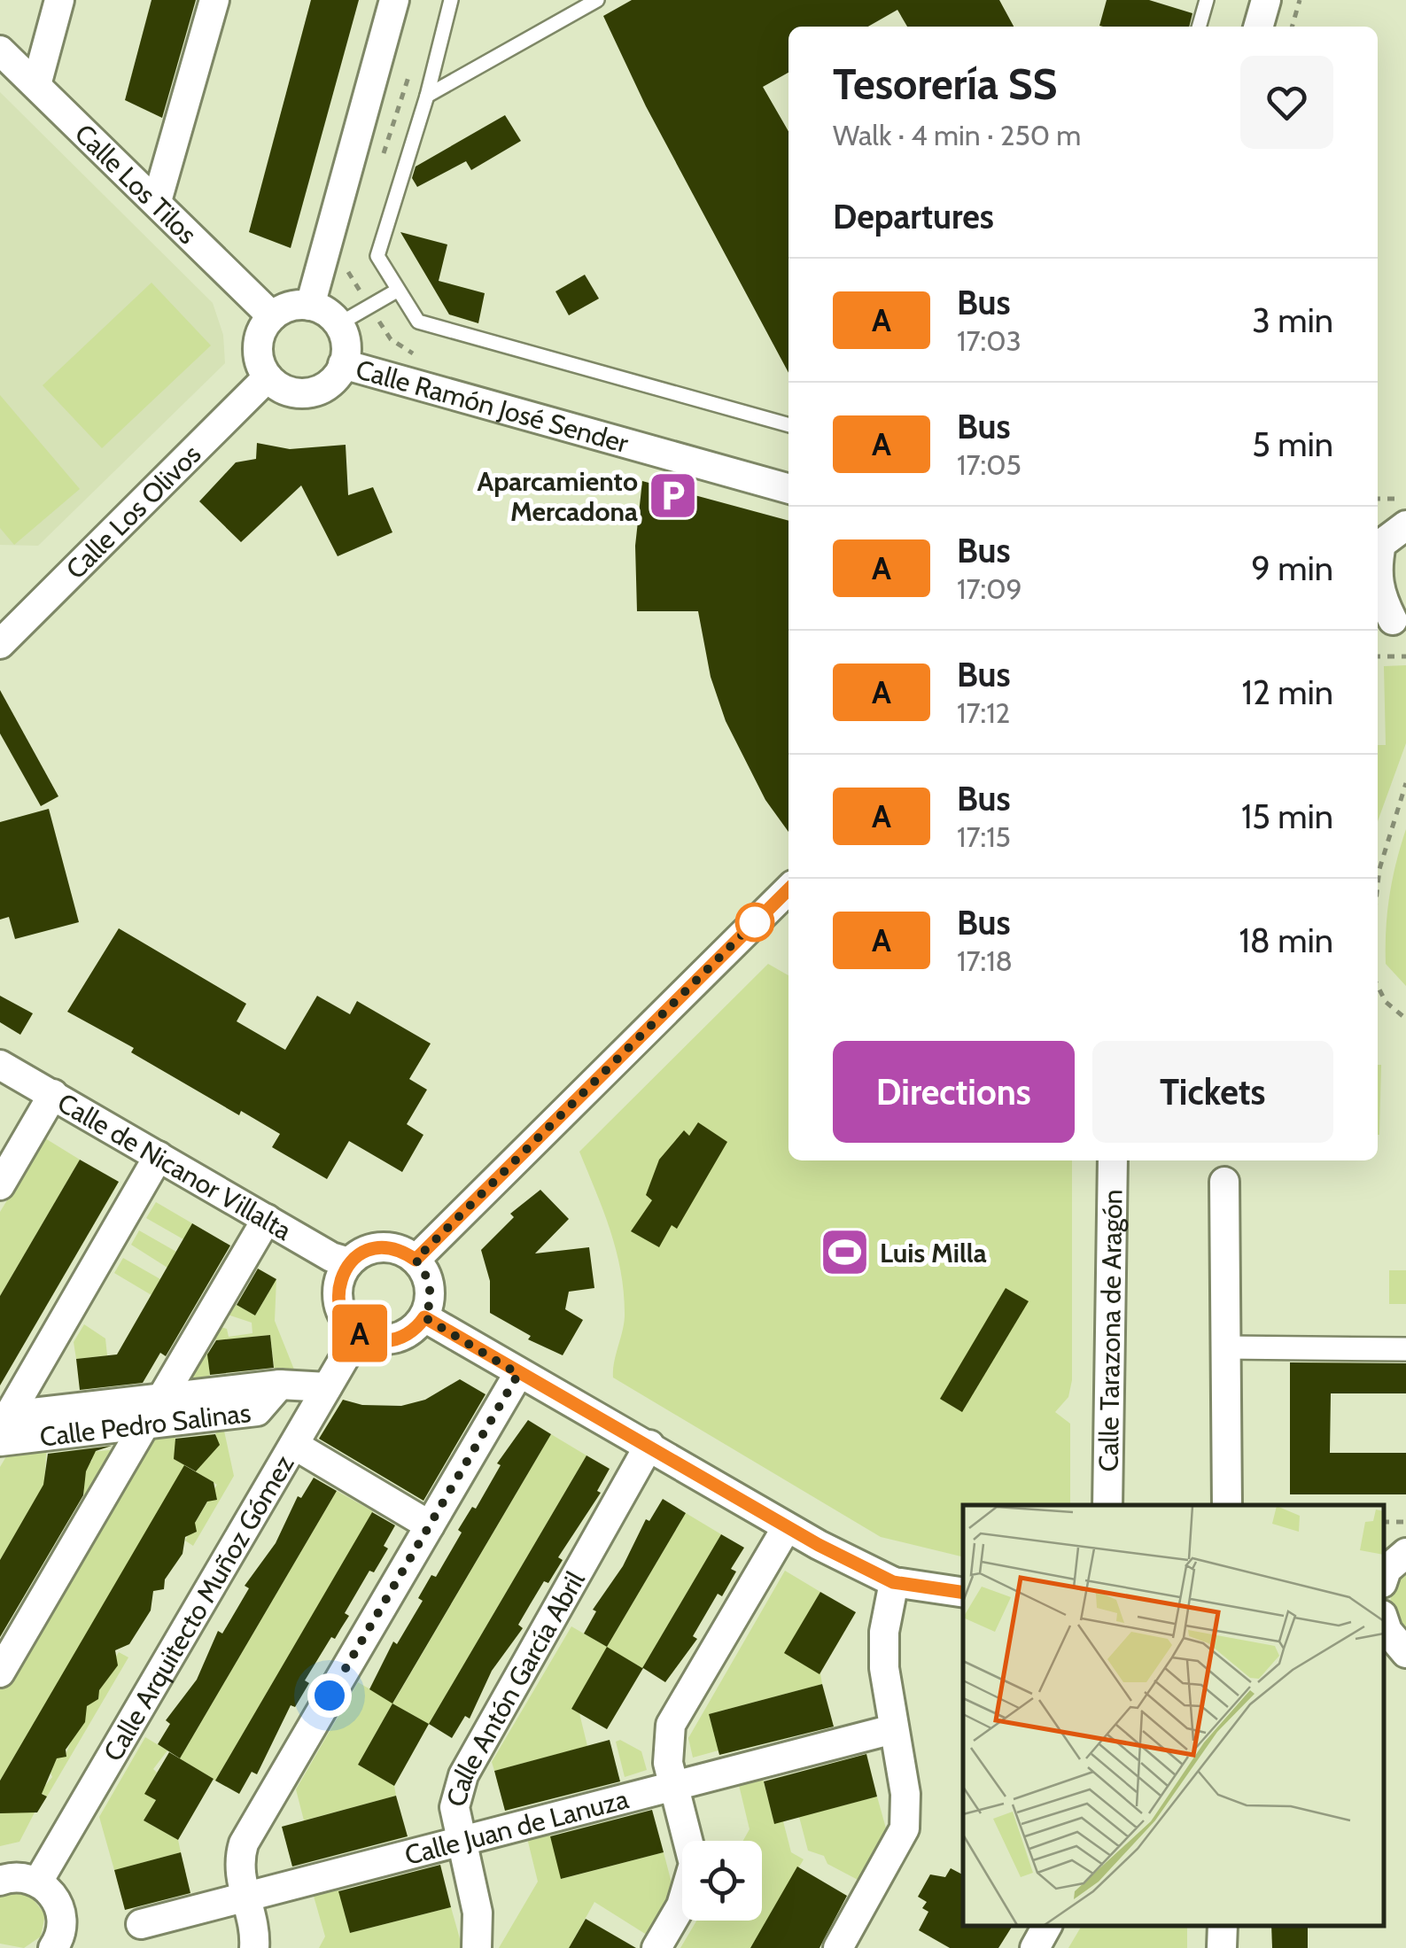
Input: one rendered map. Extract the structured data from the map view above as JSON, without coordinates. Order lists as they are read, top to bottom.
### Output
{
  "streets": {
    "street": [
      "Calle Los Tilos",
      "Calle Ramón José Sender",
      "Calle Los Olivos",
      "Calle de Nicanor Villalta",
      "Calle Tarazona de Aragón",
      "Calle Pedro Salinas",
      "Calle Arquitecto Muñoz Gómez",
      "Calle Antón García Abril",
      "Calle Juan de Lanuza"
    ]
  },
  "crossings": [
    ["Calle Los Tilos", "Calle Ramón José Sender"],
    ["Calle Los Tilos", "Calle Los Olivos"],
    ["Calle Ramón José Sender", "Calle Los Olivos"],
    ["Calle de Nicanor Villalta", "Calle Arquitecto Muñoz Gómez"],
    ["Calle Pedro Salinas", "Calle Arquitecto Muñoz Gómez"],
    ["Calle Antón García Abril", "Calle Juan de Lanuza"]
  ],
  "places": {
    "parking": ["Aparcamiento Mercadona"],
    "sports": ["Luis Milla"]
  },
  "lines": ["bus line A"],
  "page": {
    "on_map": "A",
    "heading": [
      ["Tesorería SS", "Walk · 4 min · 250 m"],
      "Departures"
    ],
    "list": [
      {
        "mark": "A",
        "name": "Bus",
        "note": "17:03",
        "value": "3 min"
      },
      {
        "mark": "A",
        "name": "Bus",
        "note": "17:05",
        "value": "5 min"
      },
      {
        "mark": "A",
        "name": "Bus",
        "note": "17:09",
        "value": "9 min"
      },
      {
        "mark": "A",
        "name": "Bus",
        "note": "17:12",
        "value": "12 min"
      },
      {
        "mark": "A",
        "name": "Bus",
        "note": "17:15",
        "value": "15 min"
      },
      {
        "mark": "A",
        "name": "Bus",
        "note": "17:18",
        "value": "18 min"
      }
    ],
    "buttons": ["Directions", "Tickets"]
  }
}
